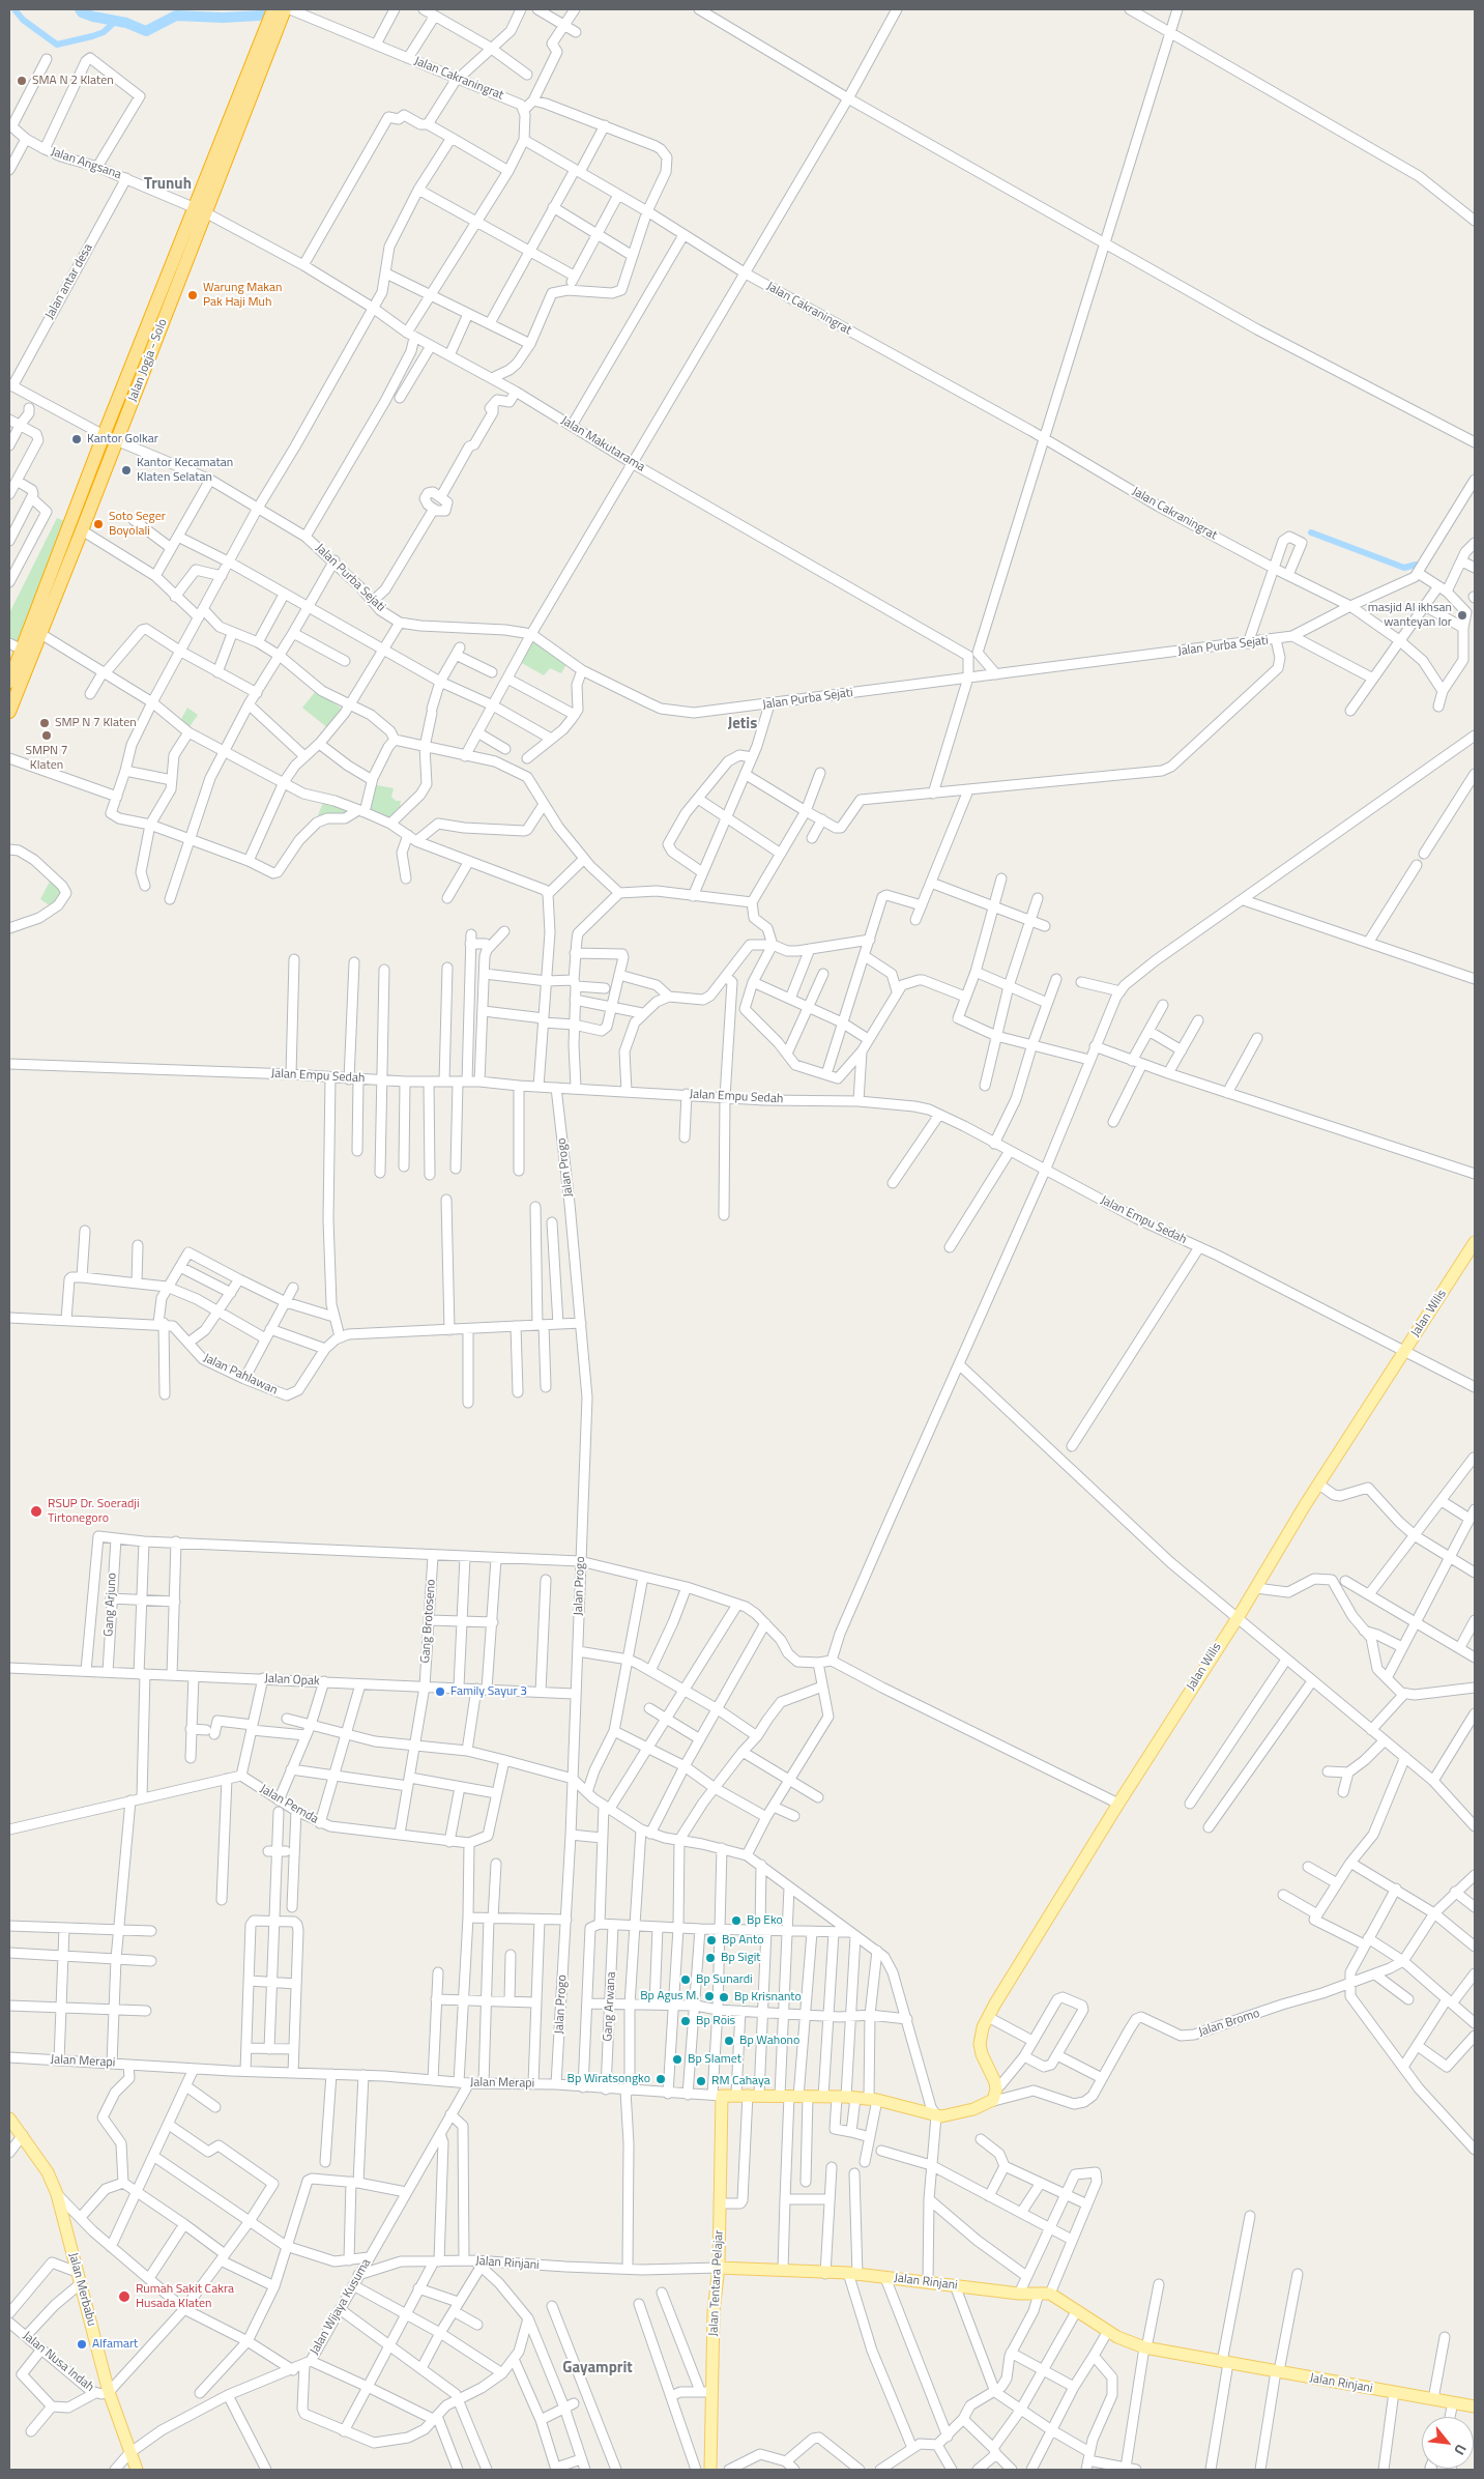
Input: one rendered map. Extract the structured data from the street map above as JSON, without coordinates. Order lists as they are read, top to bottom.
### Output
{
  "streets": {
    "highway": ["Jalan Jogja - Solo"],
    "main road": [
      "Jalan Wilis",
      "Jalan Merapi",
      "Jalan Rinjani",
      "Jalan Tentara Pelajar",
      "Jalan Merbabu"
    ],
    "street": [
      "Jalan Cakraningrat",
      "Jalan Angsana",
      "Jalan antar desa",
      "Jalan Makutarama",
      "Jalan Purba Sejati",
      "Jalan Empu Sedah",
      "Jalan Progo",
      "Jalan Pahlawan",
      "Gang Arjuno",
      "Gang Brotoseno",
      "Jalan Opak",
      "Jalan Pemda",
      "Gang Arwana",
      "Jalan Bromo",
      "Jalan Wijaya Kusuma",
      "Jalan Nusa Indah"
    ]
  },
  "crossings": [
    ["Jalan Cakraningrat", "Jalan Purba Sejati"],
    ["Jalan Angsana", "Jalan antar desa"],
    ["Jalan Angsana", "Jalan Jogja - Solo"],
    ["Jalan Angsana", "Jalan Makutarama"],
    ["Jalan antar desa", "Jalan Purba Sejati"],
    ["Jalan Jogja - Solo", "Jalan Makutarama"],
    ["Jalan Jogja - Solo", "Jalan Purba Sejati"],
    ["Jalan Empu Sedah", "Jalan Progo"],
    ["Jalan Empu Sedah", "Jalan Wilis"],
    ["Jalan Progo", "Jalan Opak"],
    ["Jalan Progo", "Jalan Merapi"],
    ["Gang Arjuno", "Jalan Opak"],
    ["Gang Brotoseno", "Jalan Opak"],
    ["Gang Brotoseno", "Jalan Pemda"],
    ["Gang Arwana", "Jalan Merapi"],
    ["Jalan Bromo", "Jalan Merapi"],
    ["Jalan Merapi", "Jalan Tentara Pelajar"],
    ["Jalan Merapi", "Jalan Wijaya Kusuma"],
    ["Jalan Rinjani", "Jalan Tentara Pelajar"],
    ["Jalan Rinjani", "Jalan Wijaya Kusuma"],
    ["Jalan Merbabu", "Jalan Wijaya Kusuma"],
    ["Jalan Merbabu", "Jalan Nusa Indah"]
  ],
  "districts": ["Trunuh", "Jetis", "Gayamprit"],
  "places": [
    "SMA N 2 Klaten",
    "Warung Makan Pak Haji Muh",
    "Kantor Golkar",
    "Kantor Kecamatan Klaten Selatan",
    "Soto Seger Boyolali",
    "masjid Al ikhsan wanteyan lor",
    "SMP N 7 Klaten",
    "SMPN 7 Klaten",
    "RSUP Dr. Soeradji Tirtonegoro",
    "Family Sayur 3",
    "Bp Eko",
    "Bp Anto",
    "Bp Sigit",
    "Bp Sunardi",
    "Bp Agus M.",
    "Bp Krisnanto",
    "Bp Rois",
    "Bp Wahono",
    "Bp Slamet",
    "Bp Wiratsongko",
    "RM Cahaya",
    "Rumah Sakit Cakra Husada Klaten",
    "Alfamart"
  ],
  "north": "bottom right"
}
